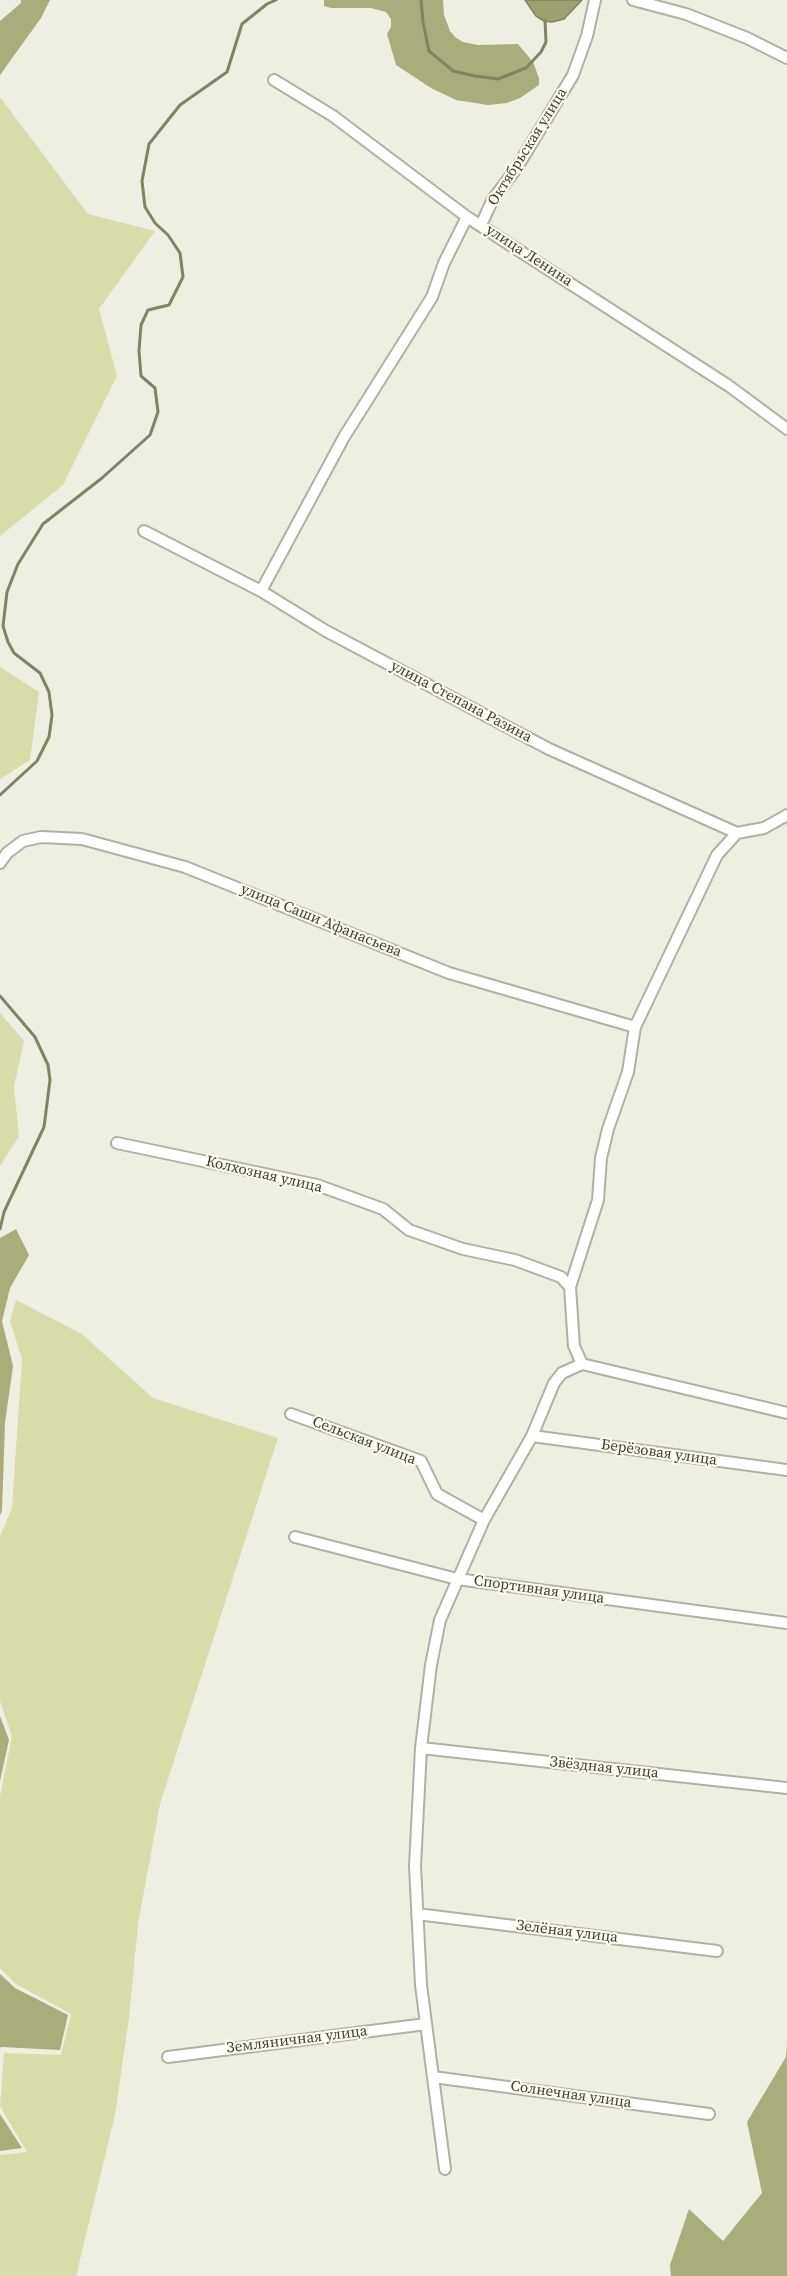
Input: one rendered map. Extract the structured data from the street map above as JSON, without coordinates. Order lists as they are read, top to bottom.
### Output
{
  "streets": {
    "street": [
      "Октябрьская улица",
      "улица Ленина",
      "улица Степана Разина",
      "улица Саши Афанасьева",
      "Колхозная улица",
      "Сельская улица",
      "Берёзовая улица",
      "Спортивная улица",
      "Звёздная улица",
      "Зелёная улица",
      "Земляничная улица",
      "Солнечная улица"
    ]
  },
  "crossings": [
    ["Октябрьская улица", "улица Ленина"]
  ]
}
